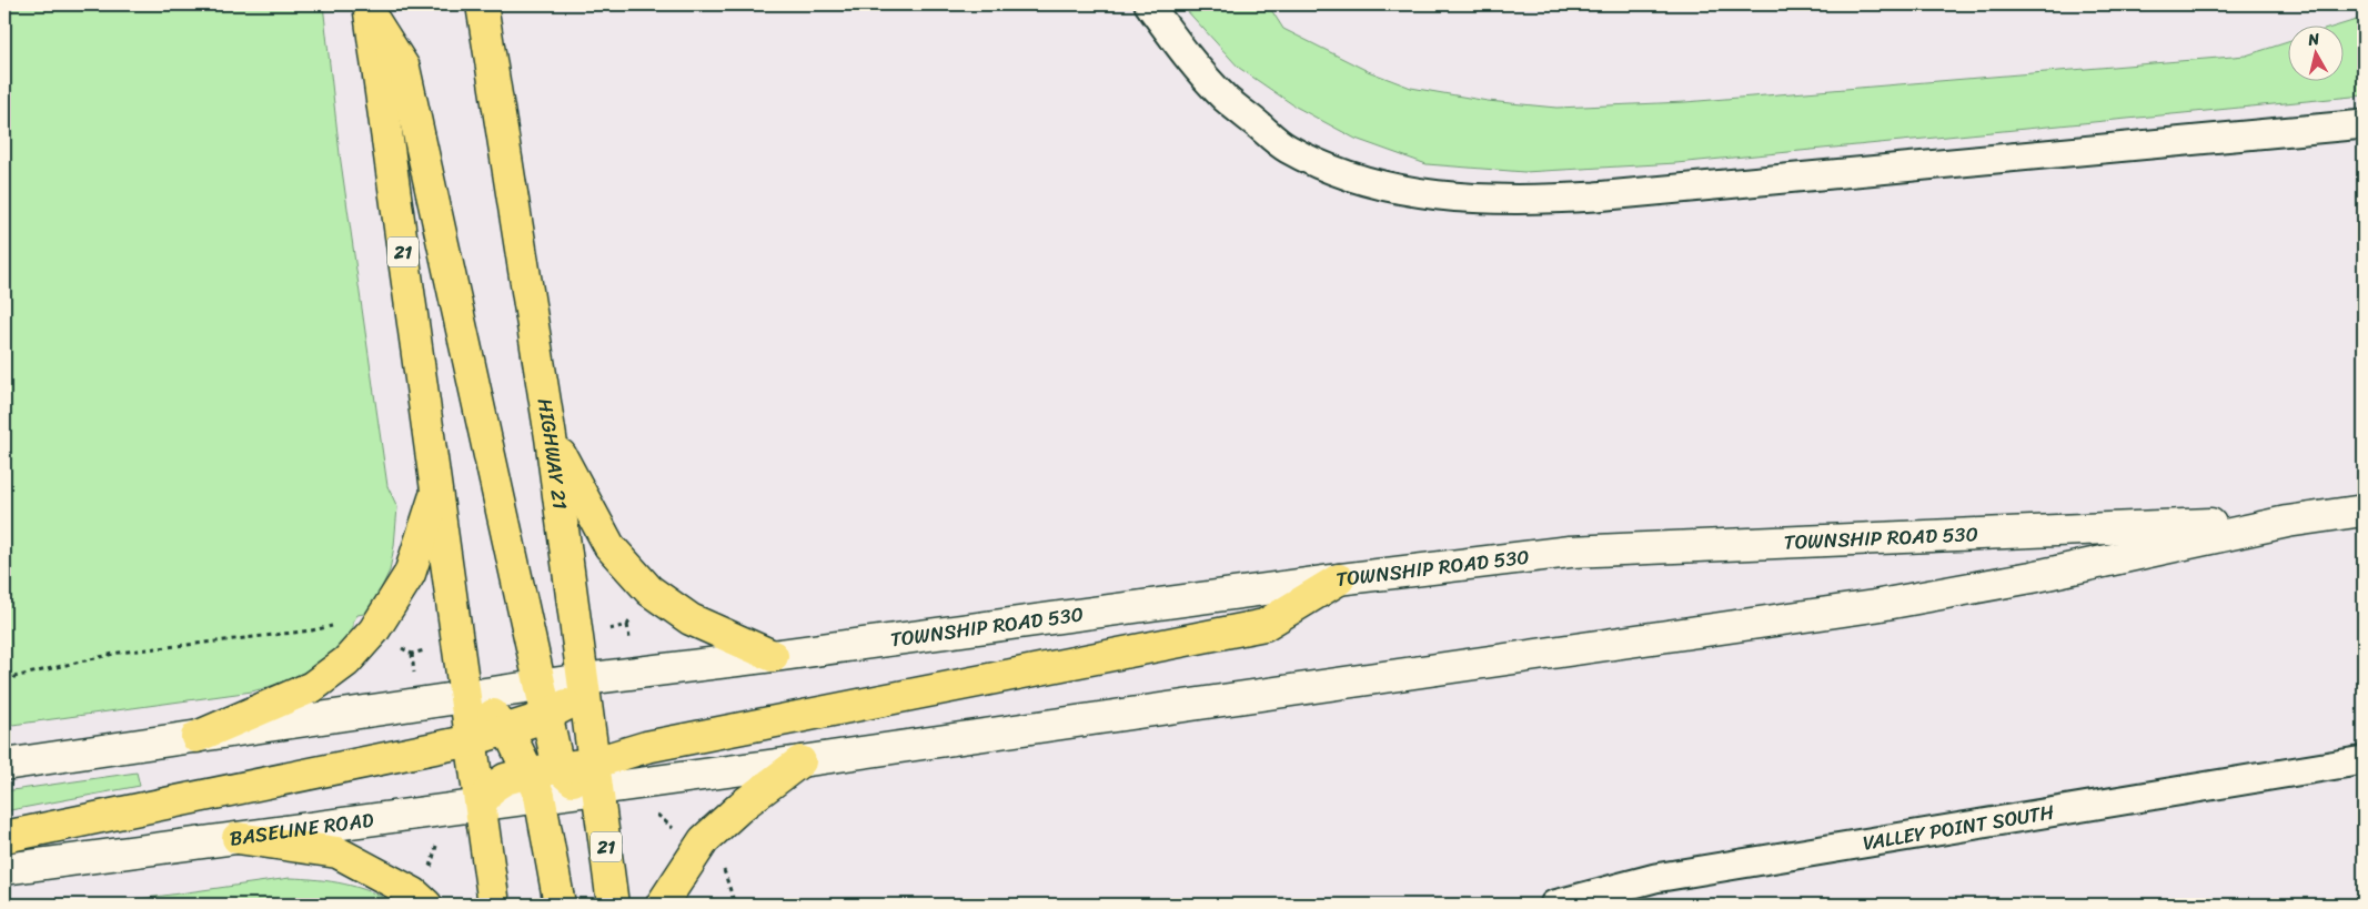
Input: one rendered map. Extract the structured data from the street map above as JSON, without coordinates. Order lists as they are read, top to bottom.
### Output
{
  "streets": {
    "main road": ["21", "HIGHWAY 21"],
    "street": ["TOWNSHIP ROAD 530", "VALLEY POINT SOUTH", "BASELINE ROAD"]
  },
  "crossings": [
    ["21", "BASELINE ROAD"],
    ["HIGHWAY 21", "TOWNSHIP ROAD 530"]
  ],
  "north": "top"
}
